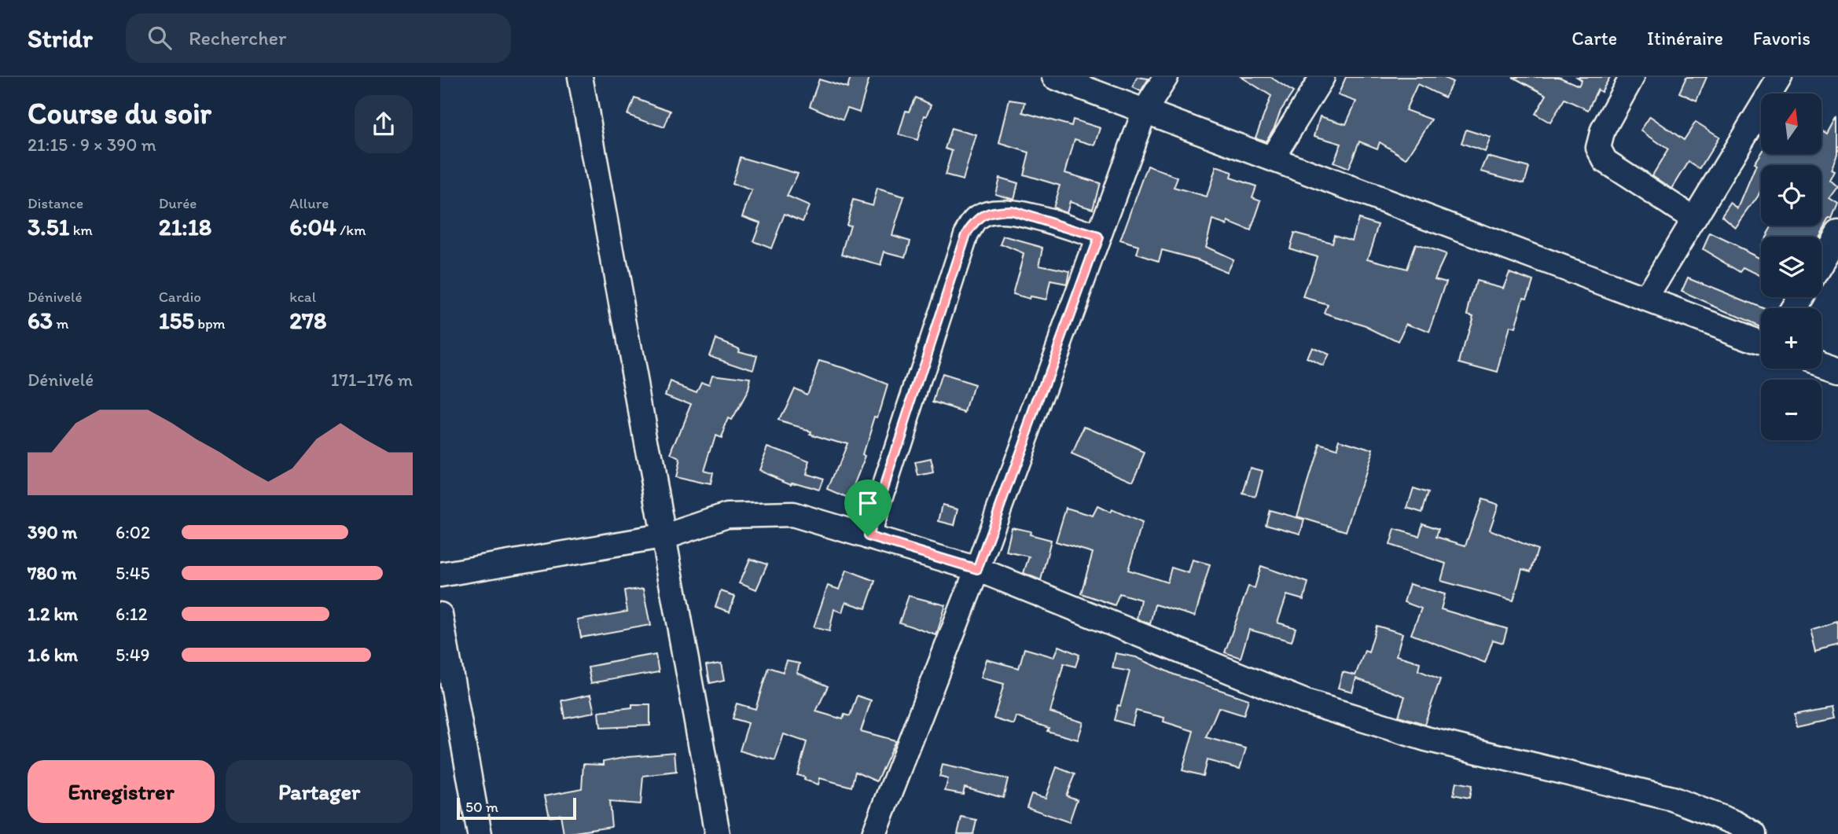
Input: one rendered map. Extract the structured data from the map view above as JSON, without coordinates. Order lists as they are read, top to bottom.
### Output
{
  "scale_bar": "50 m",
  "north": "top",
  "page": {
    "header": "Stridr",
    "search": "Rechercher",
    "nav": ["Carte", "Itinéraire", "Favoris"],
    "heading": ["Course du soir", "21:15 · 9 × 390 m"],
    "map_buttons": ["+", "−"],
    "stats": [
      ["Distance", "3.51 km"],
      ["Durée", "21:18"],
      ["Allure", "6:04 /km"],
      ["Dénivelé", "63 m"],
      ["Cardio", "155 bpm"],
      ["kcal", "278"]
    ],
    "chart": ["Dénivelé", "171–176 m"],
    "list": [
      {
        "name": "390 m",
        "note": "6:02"
      },
      {
        "name": "780 m",
        "note": "5:45"
      },
      {
        "name": "1.2 km",
        "note": "6:12"
      },
      {
        "name": "1.6 km",
        "note": "5:49"
      }
    ],
    "buttons": ["Enregistrer", "Partager"],
    "scale": "50 m"
  }
}
